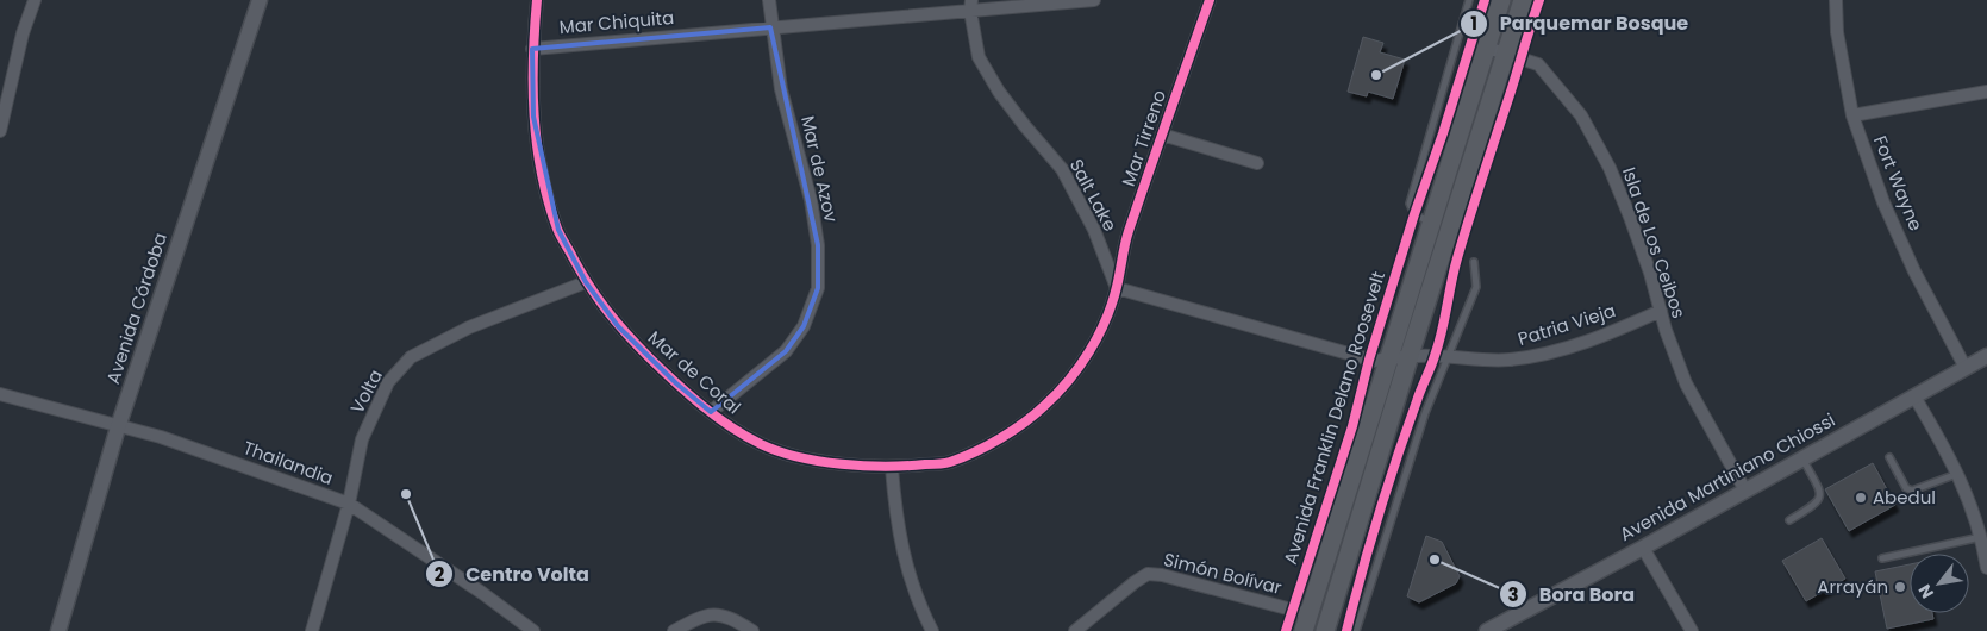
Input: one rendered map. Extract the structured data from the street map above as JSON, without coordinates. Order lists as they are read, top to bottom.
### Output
{
  "streets": {
    "main road": ["Avenida Franklin Delano Roosevelt"],
    "street": [
      "Mar Chiquita",
      "Mar Tirreno",
      "Mar de Azov",
      "Fort Wayne",
      "Salt Lake",
      "Isla de Los Ceibos",
      "Avenida Córdoba",
      "Patria Vieja",
      "Mar de Coral",
      "Volta",
      "Thailandia",
      "Avenida Martiniano Chiossi",
      "Simón Bolívar"
    ]
  },
  "crossings": [
    ["Mar Chiquita", "Mar de Azov"],
    ["Mar Chiquita", "Salt Lake"],
    ["Mar Chiquita", "Mar de Coral"],
    ["Mar Tirreno", "Salt Lake"],
    ["Mar Tirreno", "Mar de Coral"],
    ["Mar de Azov", "Mar de Coral"],
    ["Fort Wayne", "Avenida Martiniano Chiossi"],
    ["Salt Lake", "Mar de Coral"],
    ["Isla de Los Ceibos", "Patria Vieja"],
    ["Isla de Los Ceibos", "Avenida Franklin Delano Roosevelt"],
    ["Isla de Los Ceibos", "Avenida Martiniano Chiossi"],
    ["Avenida Córdoba", "Thailandia"],
    ["Patria Vieja", "Avenida Franklin Delano Roosevelt"],
    ["Mar de Coral", "Volta"],
    ["Volta", "Thailandia"],
    ["Avenida Franklin Delano Roosevelt", "Simón Bolívar"]
  ],
  "places": [
    "Parquemar Bosque",
    "Centro Volta",
    "Abedul",
    "Bora Bora",
    "Arrayán"
  ],
  "north": "bottom left"
}
